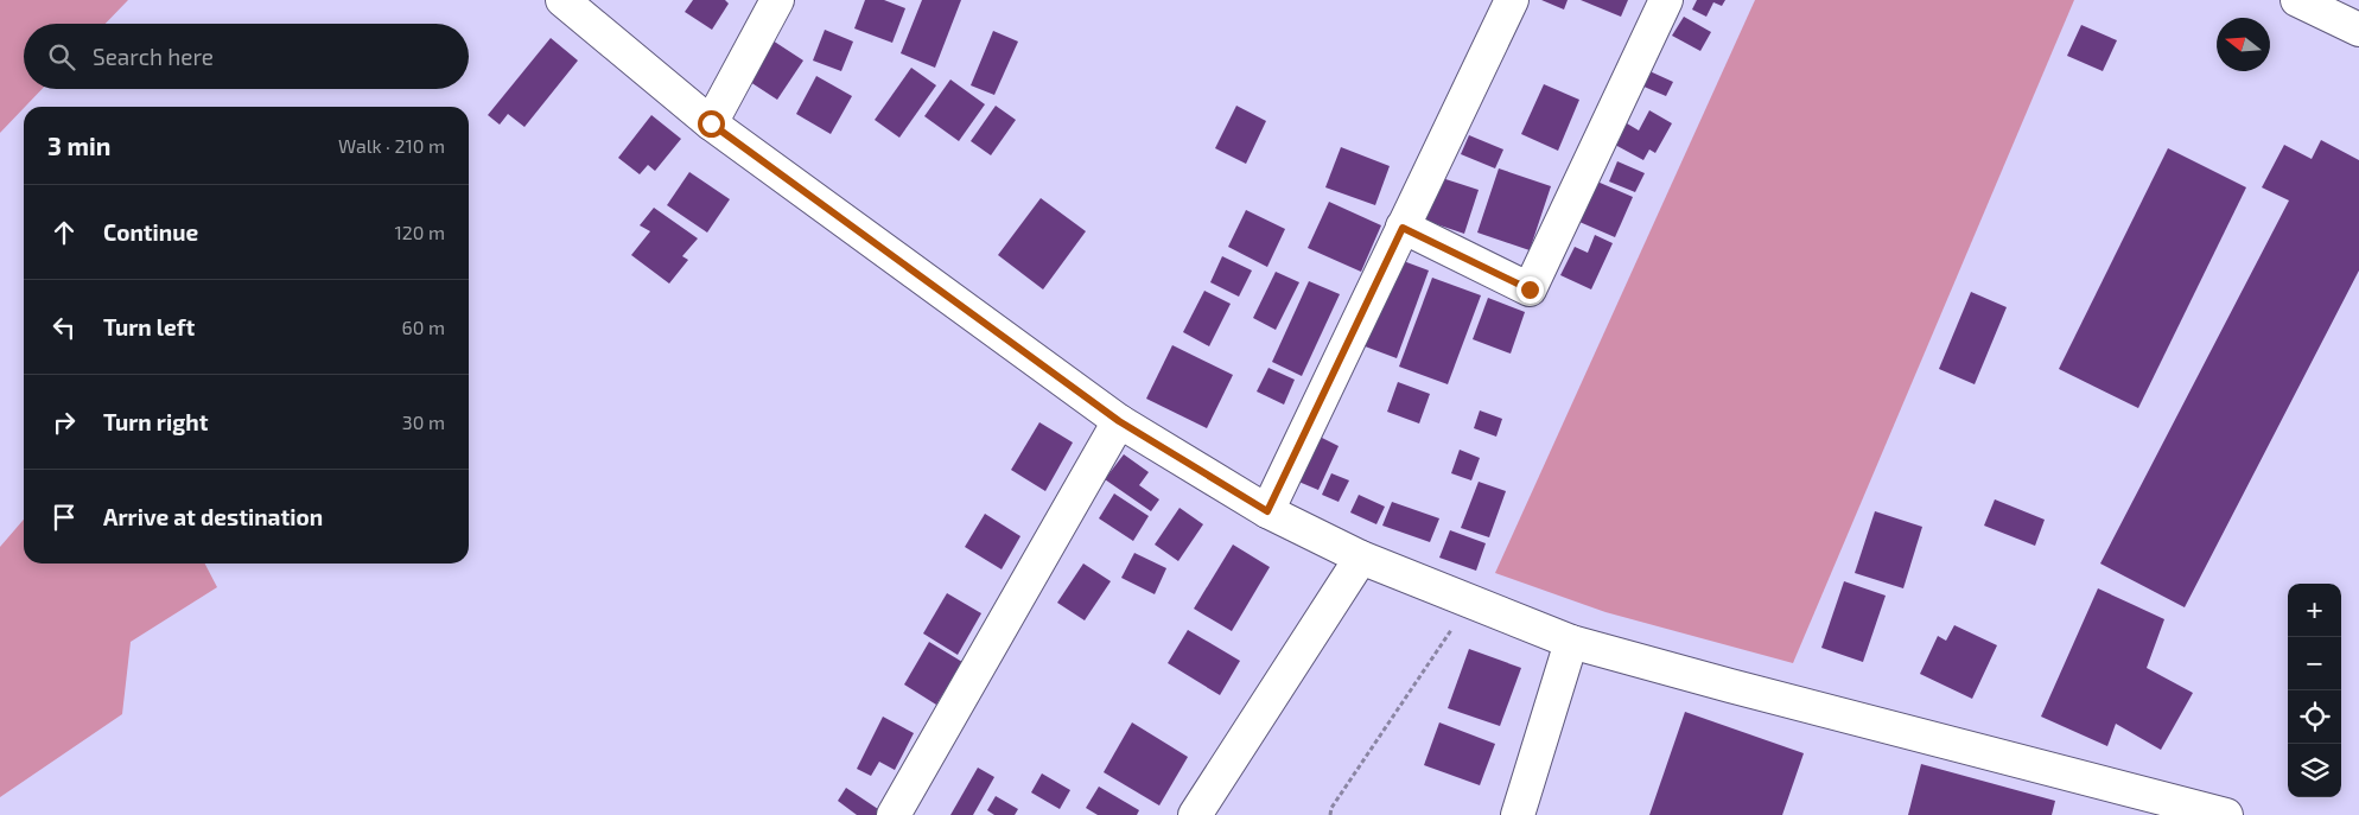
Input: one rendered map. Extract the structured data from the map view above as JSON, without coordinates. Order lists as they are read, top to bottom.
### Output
{
  "north": "left",
  "page": {
    "search": "Search here",
    "heading": ["3 min", "Walk · 210 m"],
    "list": [
      ["Continue", "120 m"],
      ["Turn left", "60 m"],
      ["Turn right", "30 m"],
      "Arrive at destination"
    ],
    "map_buttons": ["+", "−"]
  }
}
